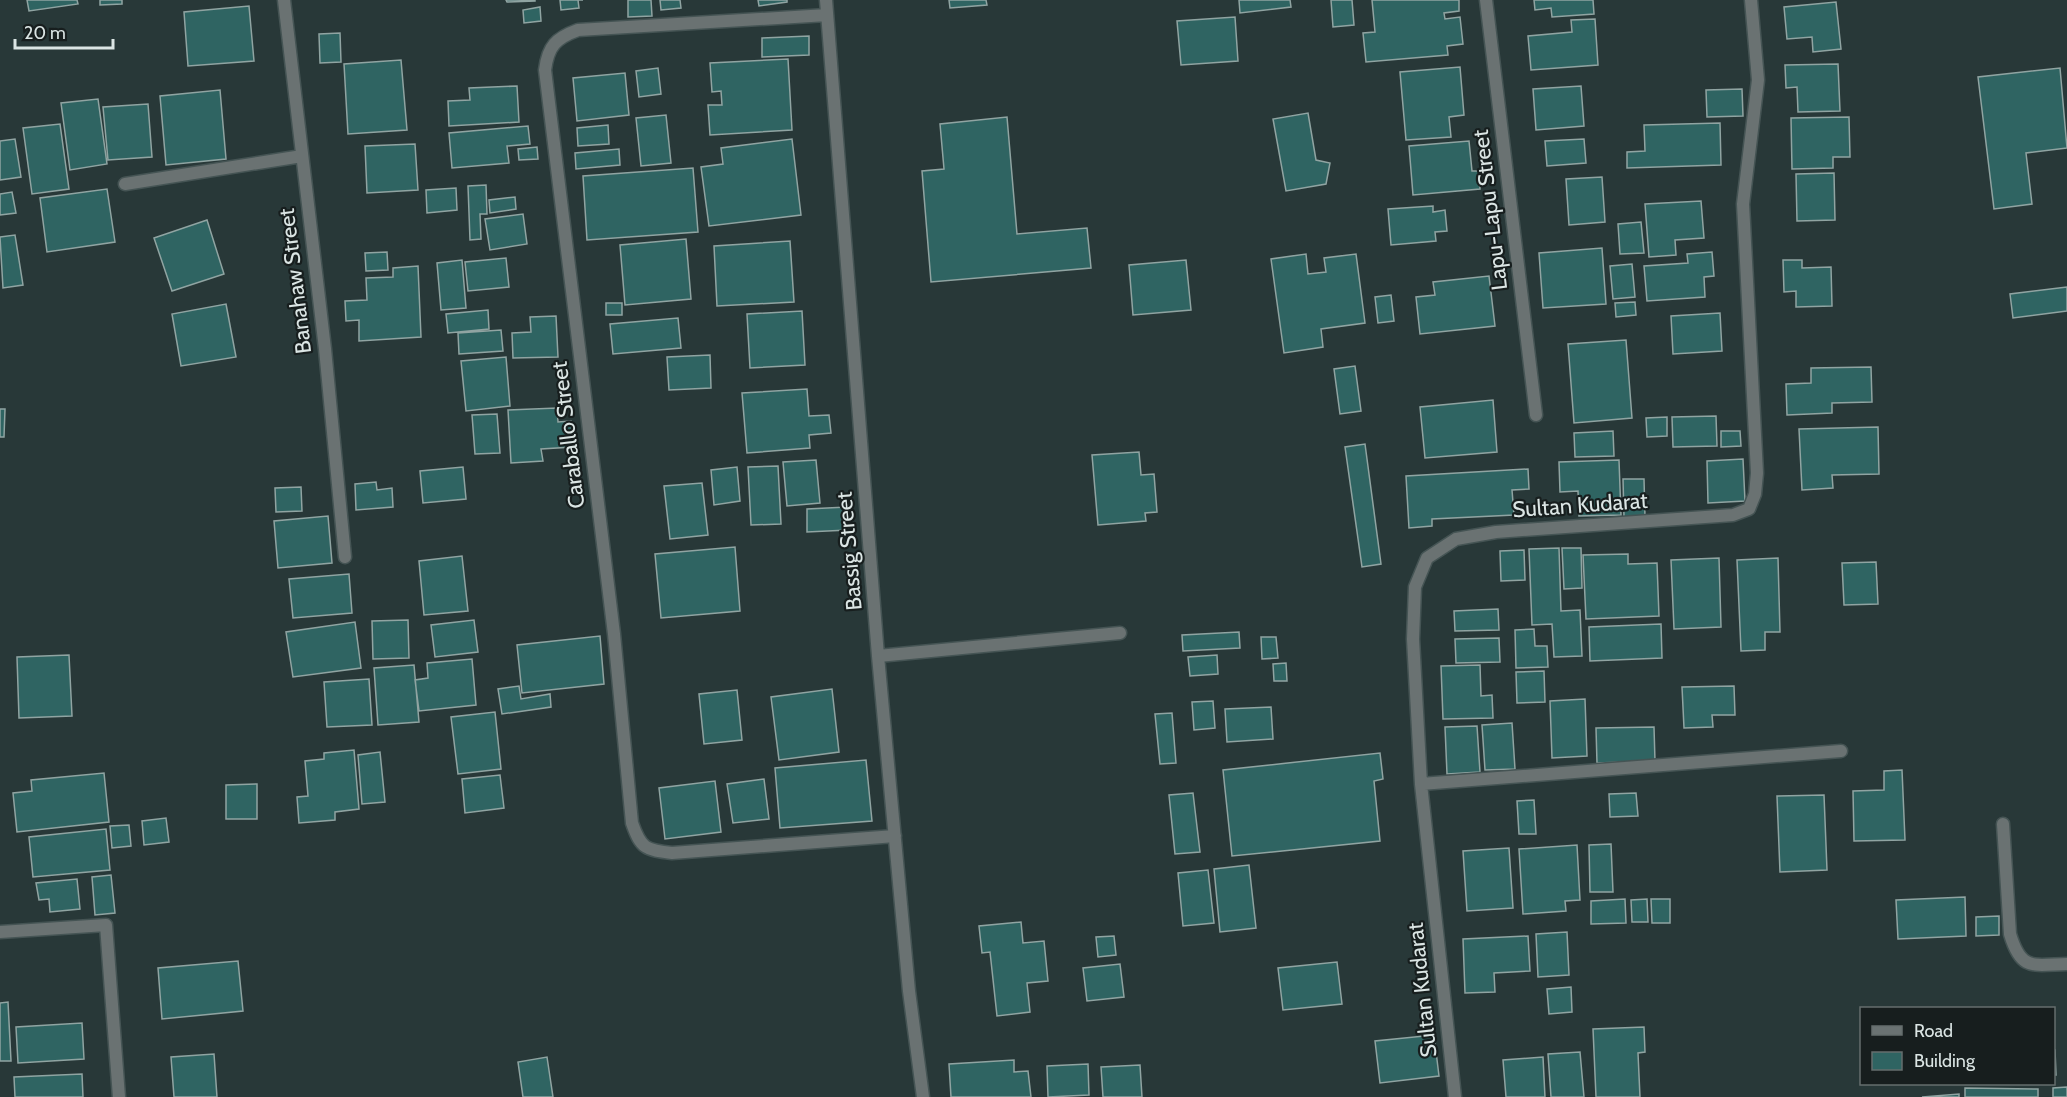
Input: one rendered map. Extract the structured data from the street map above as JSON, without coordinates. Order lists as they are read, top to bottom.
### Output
{
  "streets": {
    "street": [
      "Lapu-Lapu Street",
      "Banahaw Street",
      "Caraballo Street",
      "Sultan Kudarat",
      "Bassig Street"
    ]
  },
  "crossings": [
    ["Caraballo Street", "Bassig Street"]
  ],
  "legend": ["Road", "Building"],
  "scale_bar": "20 m"
}
